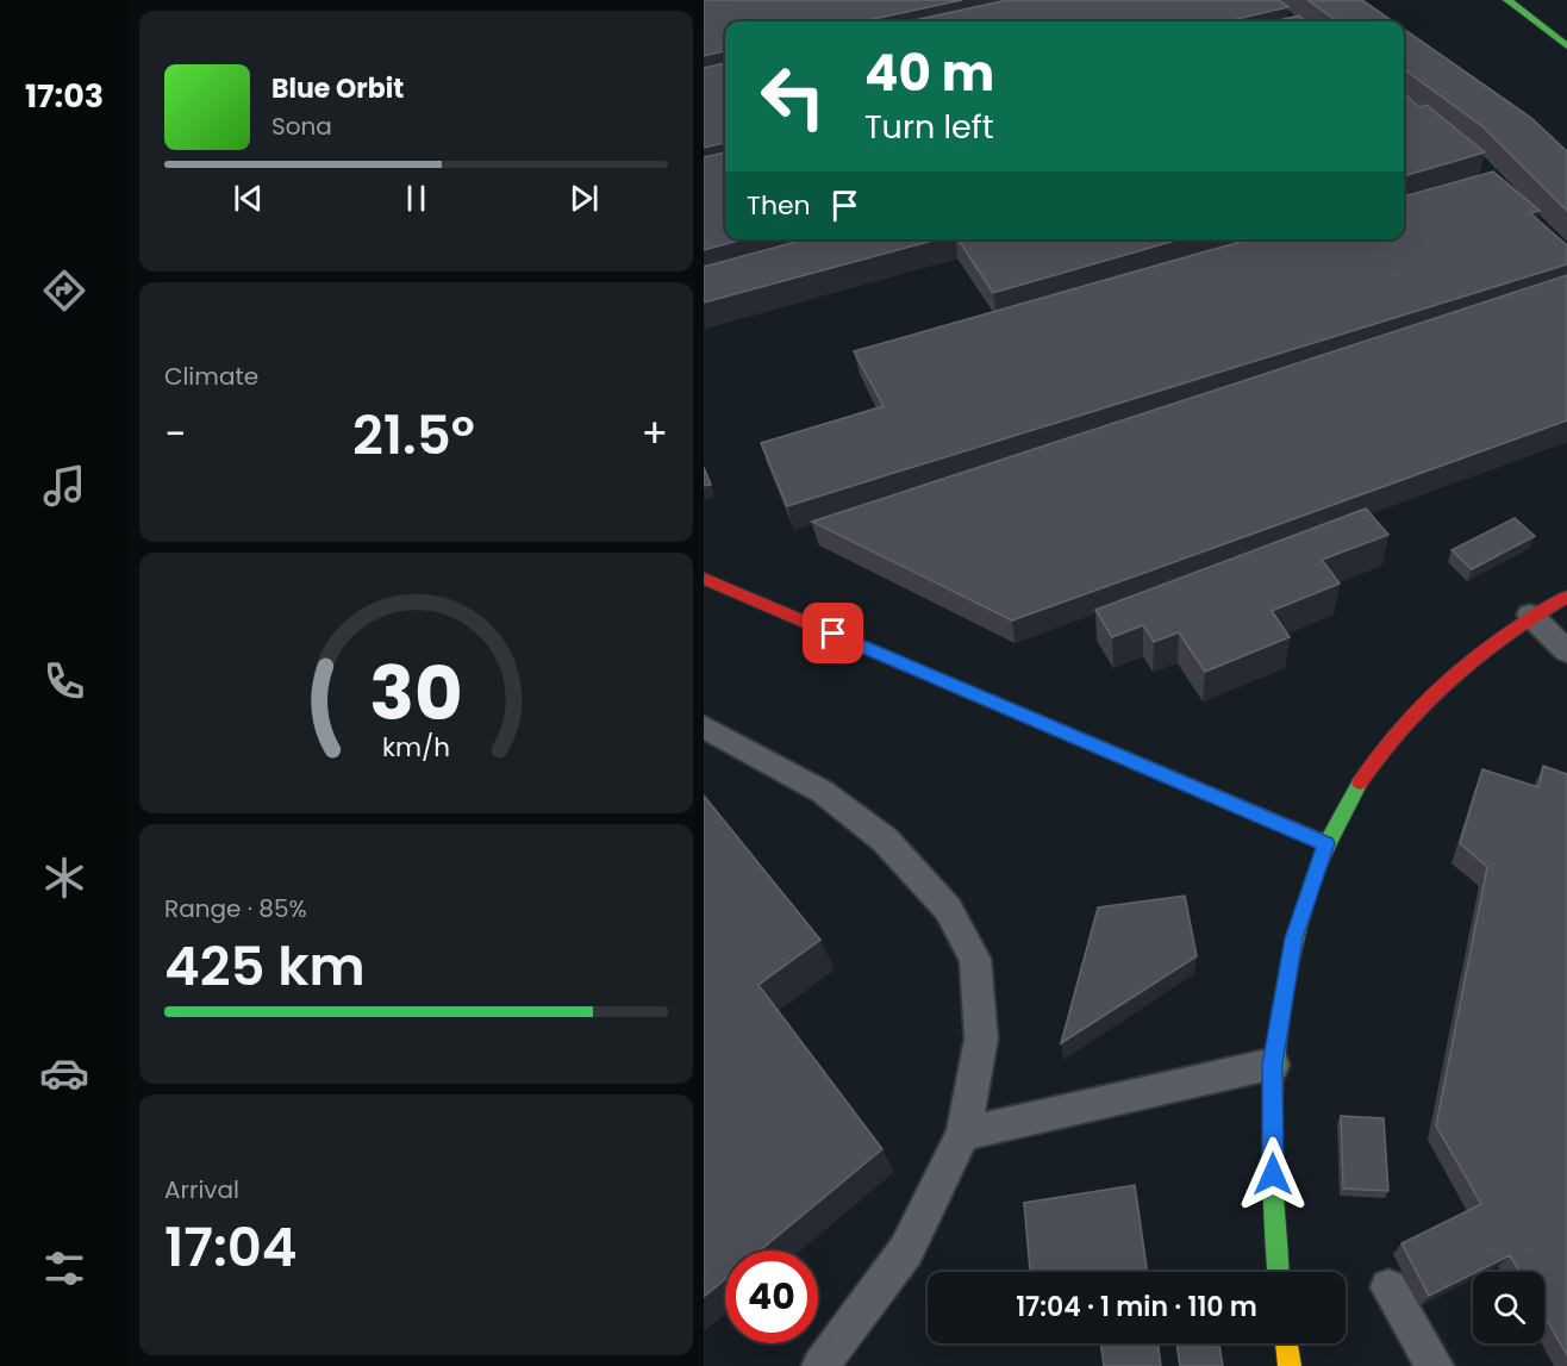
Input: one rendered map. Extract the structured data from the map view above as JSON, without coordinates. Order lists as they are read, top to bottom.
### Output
{
  "page": {
    "tabs": "17:03",
    "turn": ["40 m", "Turn left"],
    "song": ["Blue Orbit", "Sona"],
    "then": "Then",
    "tile": [
      "Climate",
      ["Range · 85%", "425 km"],
      ["Arrival", "17:04"]
    ],
    "heat": ["−", "21.5°", "+"],
    "limit": "40",
    "trip": "17:04 · 1 min · 110 m",
    "gauge": ["30", "km/h"]
  }
}
